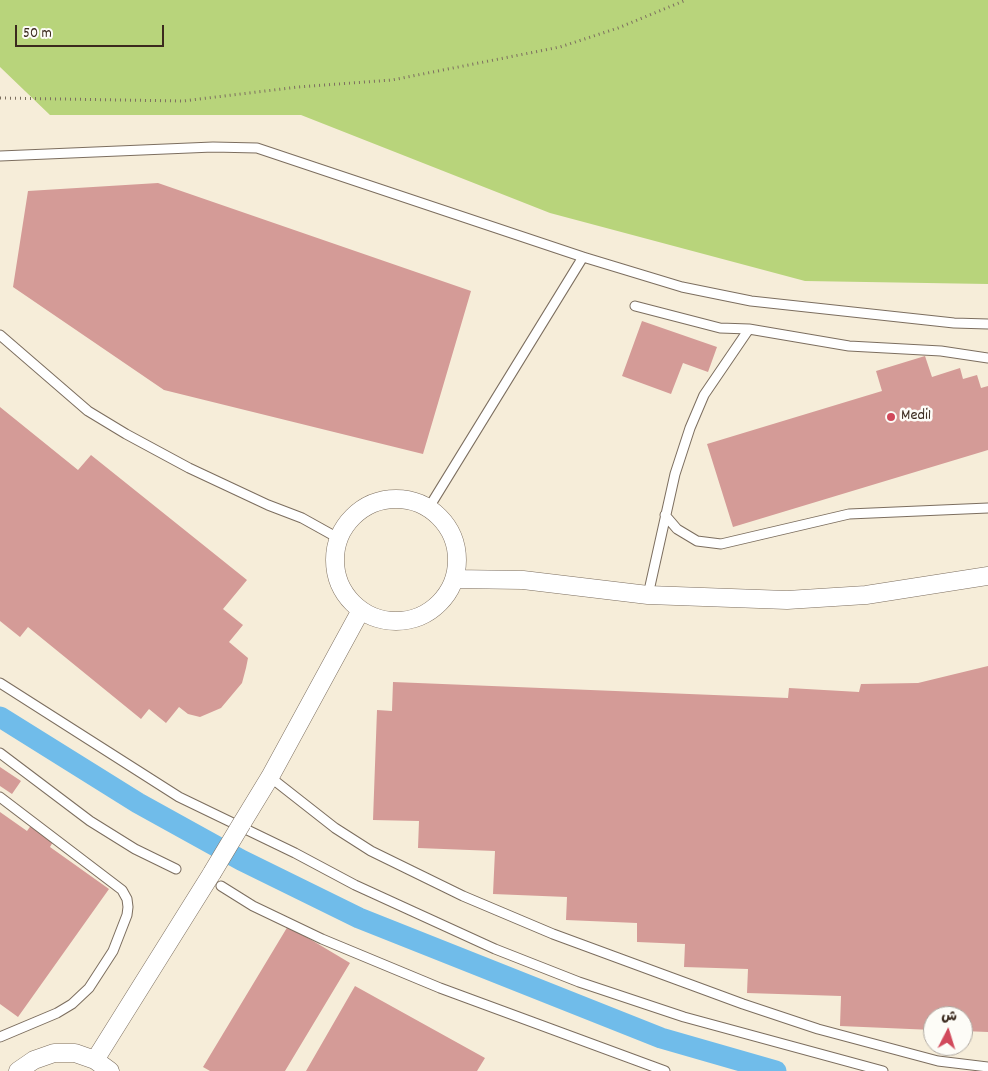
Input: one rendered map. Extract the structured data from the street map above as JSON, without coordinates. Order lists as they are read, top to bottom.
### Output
{
  "places": ["Medi1"],
  "scale_bar": "50 m",
  "north": "top"
}
